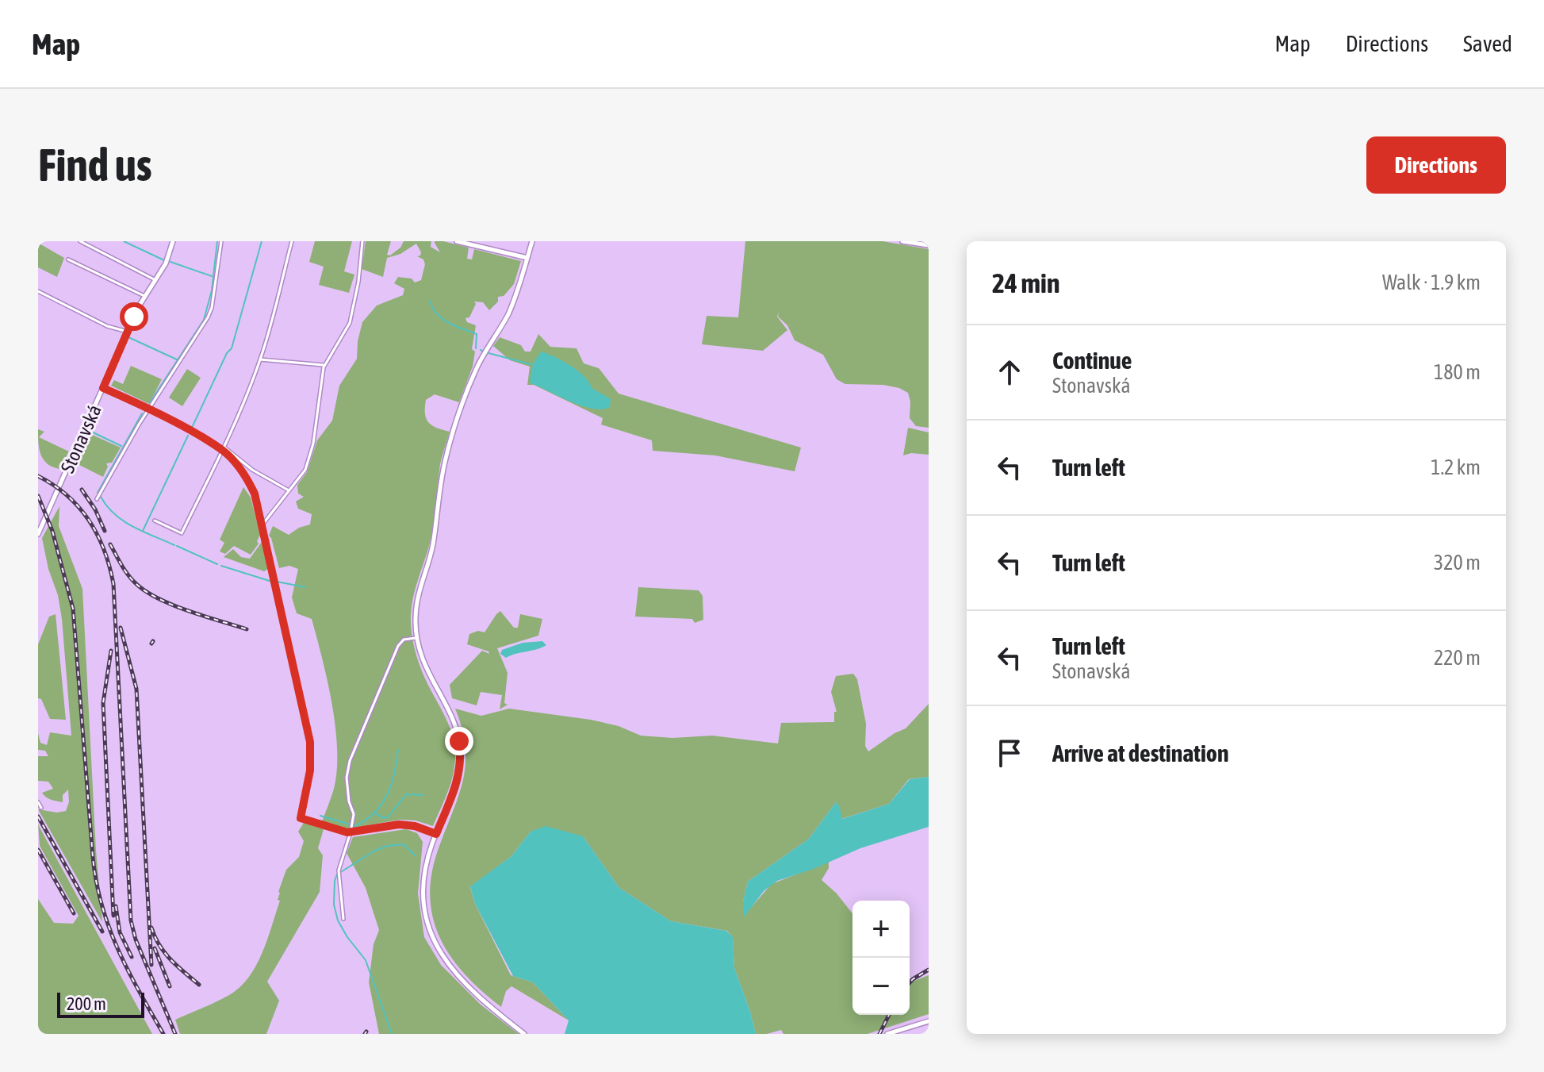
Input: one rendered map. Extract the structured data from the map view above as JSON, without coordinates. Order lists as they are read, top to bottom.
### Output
{
  "streets": {
    "street": ["Stonavská"]
  },
  "scale_bar": "200 m",
  "page": {
    "header": "Map",
    "nav": ["Map", "Directions", "Saved"],
    "buttons": "Directions",
    "title": "Find us",
    "heading": ["24 min", "Walk · 1.9 km"],
    "list": [
      ["Continue", "Stonavská", "180 m"],
      ["Turn left", "1.2 km"],
      ["Turn left", "320 m"],
      ["Turn left", "Stonavská", "220 m"],
      "Arrive at destination"
    ],
    "map_buttons": ["+", "−"],
    "scale": "200 m"
  }
}
